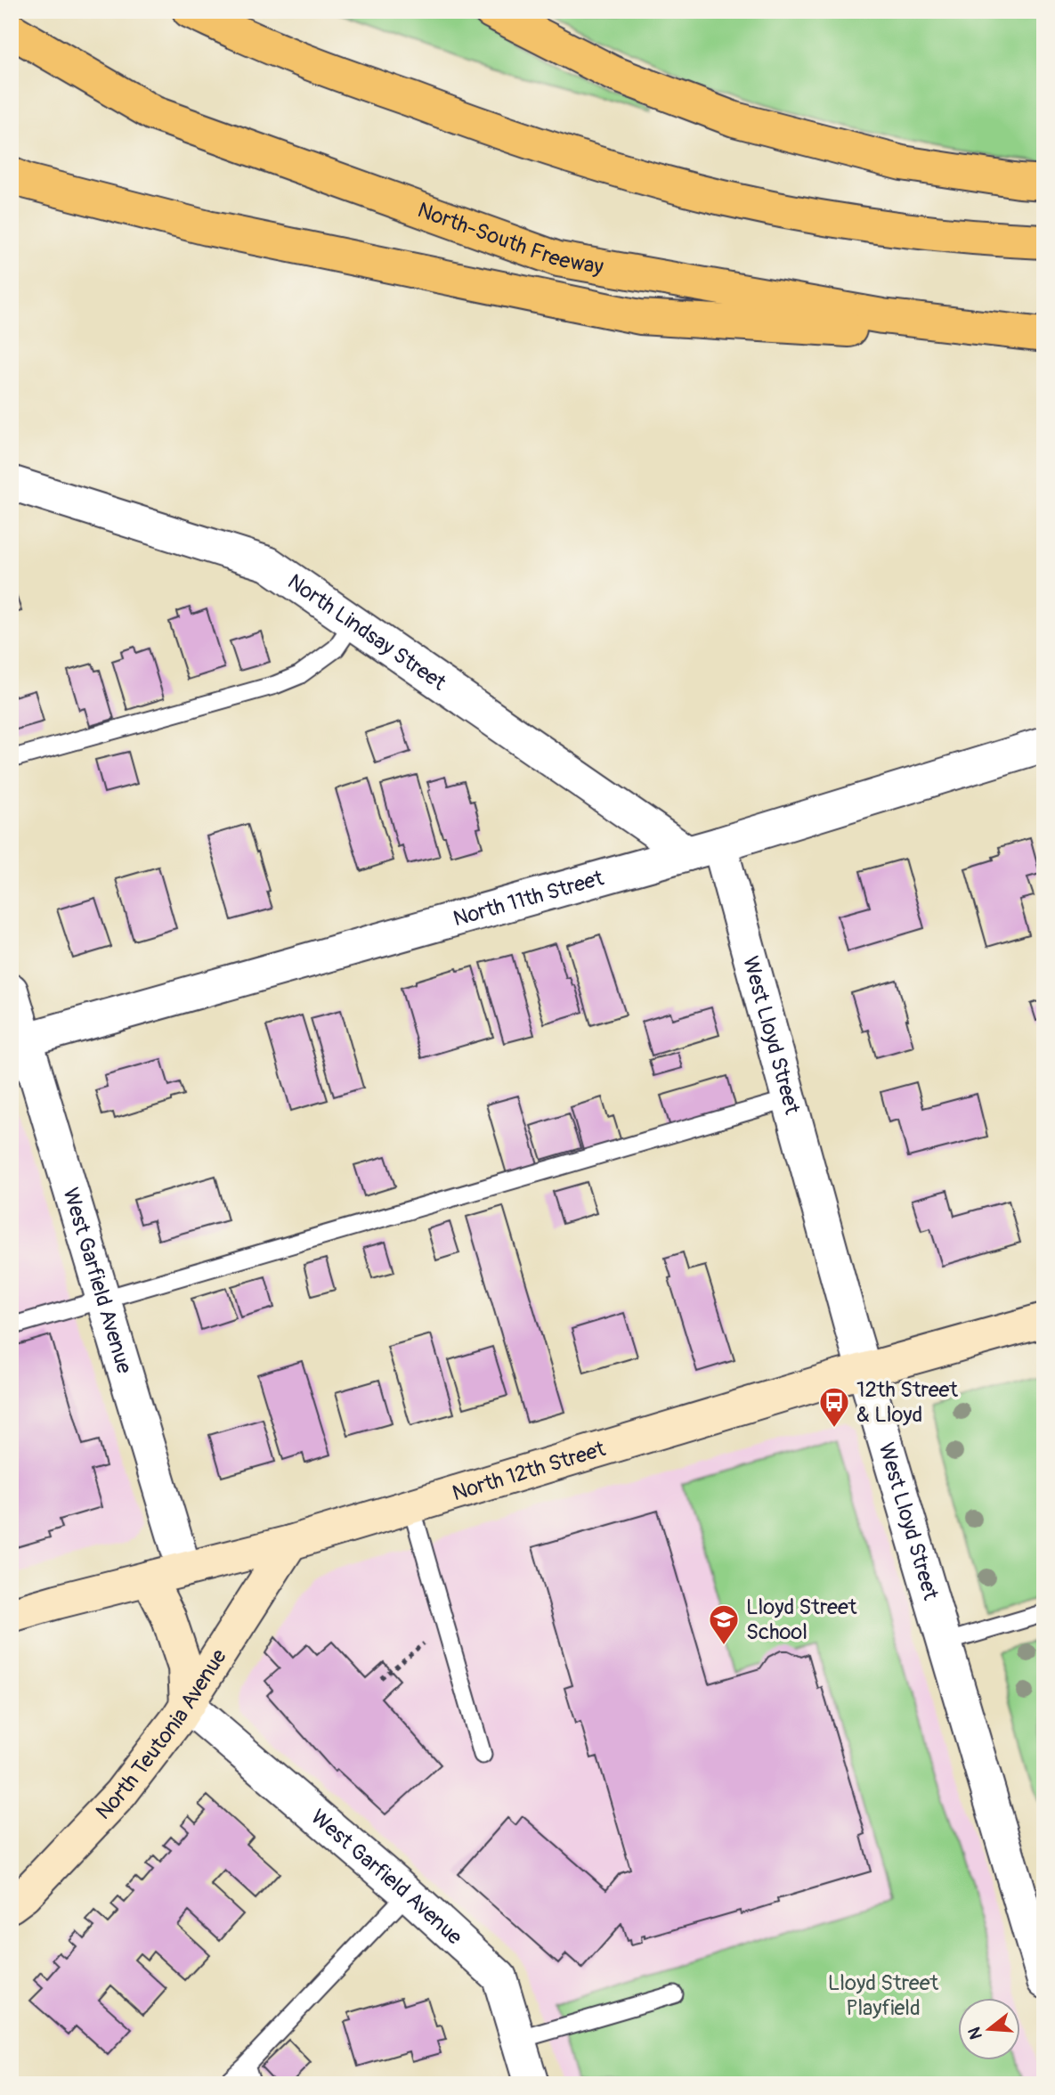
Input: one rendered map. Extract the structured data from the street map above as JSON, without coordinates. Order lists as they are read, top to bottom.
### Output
{
  "streets": {
    "highway": ["North-South Freeway"],
    "street": [
      "North Lindsay Street",
      "North 11th Street",
      "West Lloyd Street",
      "West Garfield Avenue",
      "North 12th Street",
      "North Teutonia Avenue"
    ]
  },
  "crossings": [
    ["North Lindsay Street", "North 11th Street"],
    ["North 11th Street", "West Lloyd Street"],
    ["North 11th Street", "West Garfield Avenue"],
    ["West Lloyd Street", "North 12th Street"],
    ["West Garfield Avenue", "North 12th Street"],
    ["West Garfield Avenue", "North Teutonia Avenue"],
    ["North 12th Street", "North Teutonia Avenue"]
  ],
  "parks": ["Lloyd Street Playfield"],
  "places": {
    "bus stop": ["12th Street & Lloyd"],
    "school or university": ["Lloyd Street School"]
  },
  "north": "left"
}
